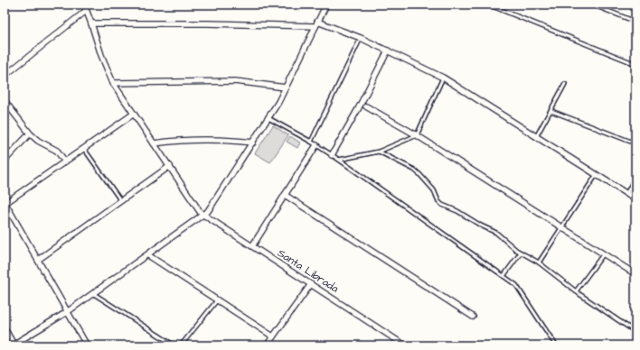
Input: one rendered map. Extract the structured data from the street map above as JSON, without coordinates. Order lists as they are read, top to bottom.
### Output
{
  "streets": {
    "street": ["Santa Librada"]
  }
}
